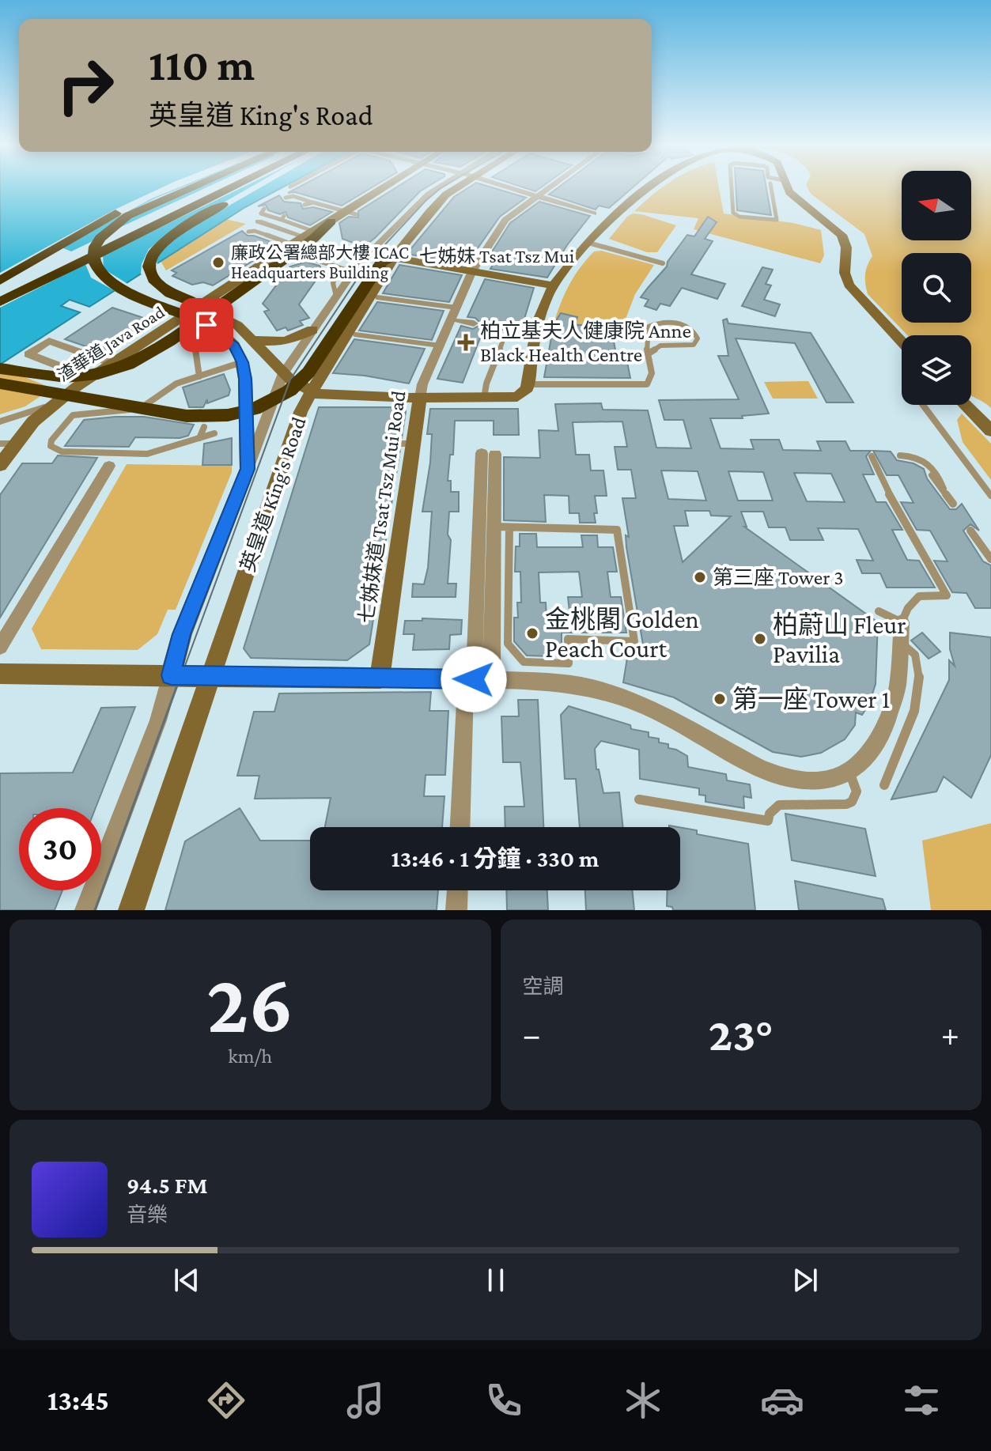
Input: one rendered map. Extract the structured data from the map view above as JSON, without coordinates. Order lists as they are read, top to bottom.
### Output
{
  "streets": {
    "main road": ["渣華道 Java Road", "英皇道 King's Road", "七姊妹道 Tsat Tsz Mui Road"]
  },
  "districts": ["七姊妹 Tsat Tsz Mui"],
  "places": {
    "other": [
      "廉政公署總部大樓 ICAC Headquarters Building",
      "第三座 Tower 3",
      "金桃閣 Golden Peach Court",
      "柏蔚山 Fleur Pavilia",
      "第一座 Tower 1"
    ],
    "health": ["柏立基夫人健康院 Anne Black Health Centre"]
  },
  "north": "left",
  "page": {
    "turn": ["110 m", "英皇道 King's Road"],
    "limit": "30",
    "trip": "13:46 · 1 分鐘 · 330 m",
    "tile": [
      ["26", "km/h"],
      "空調"
    ],
    "heat": ["−", "23°", "+"],
    "song": ["94.5 FM", "音樂"],
    "tabs": "13:45"
  }
}
